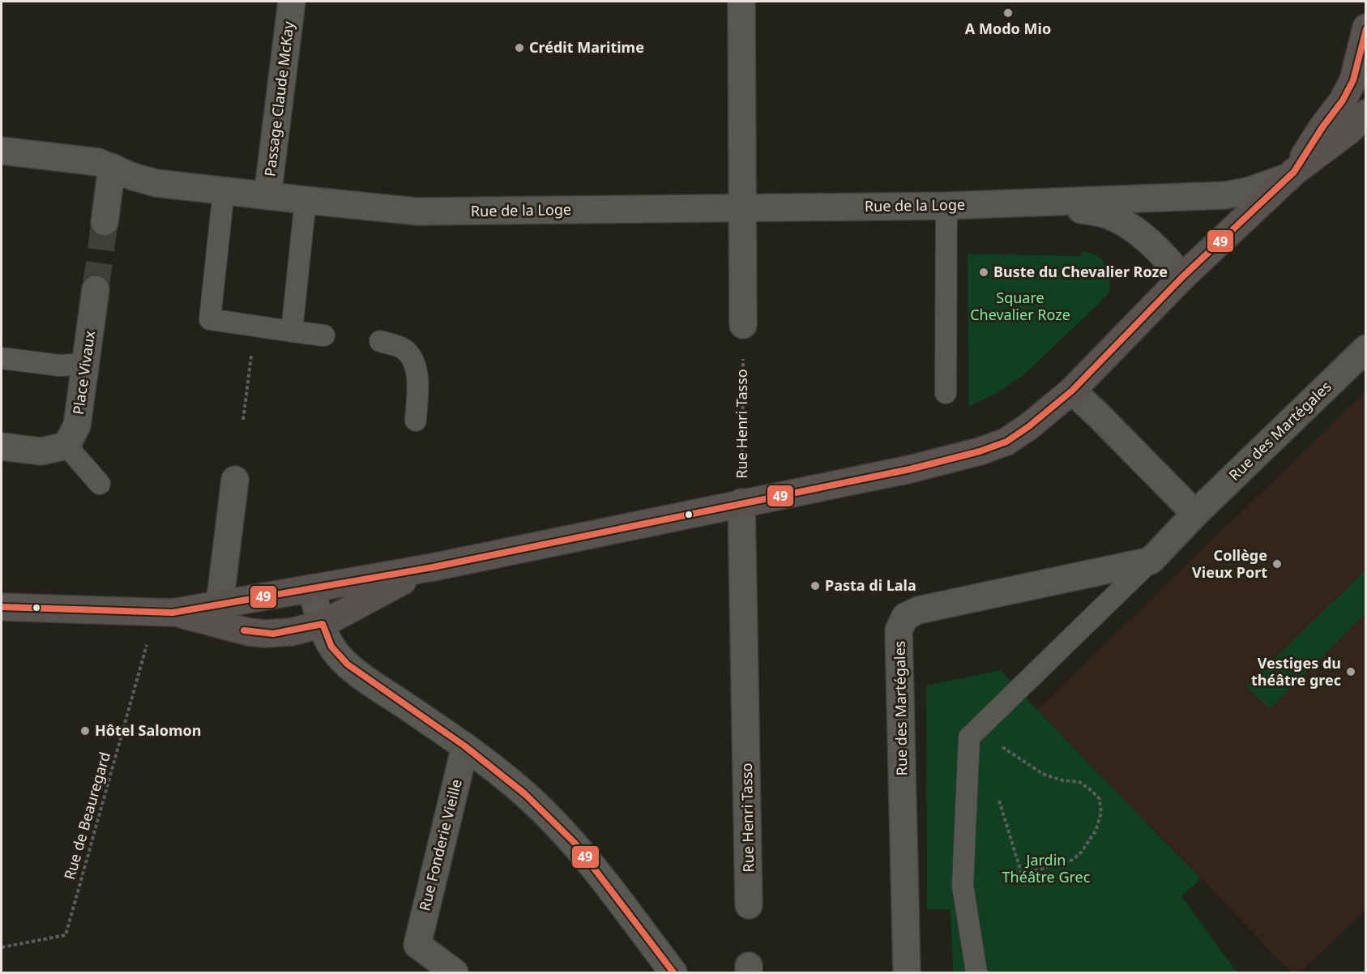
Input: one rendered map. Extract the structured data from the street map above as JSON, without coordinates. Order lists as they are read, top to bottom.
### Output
{
  "streets": {
    "street": [
      "Passage Claude McKay",
      "Rue de la Loge",
      "Place Vivaux",
      "Rue Henri Tasso",
      "Rue des Martégales",
      "Rue Fonderie Vieille"
    ],
    "path": ["Rue de Beauregard"]
  },
  "crossings": [
    ["Passage Claude McKay", "Rue de la Loge"]
  ],
  "parks": ["Square Chevalier Roze", "Jardin Théâtre Grec"],
  "places": [
    "A Modo Mio",
    "Crédit Maritime",
    "Buste du Chevalier Roze",
    "Collège Vieux Port",
    "Pasta di Lala",
    "Vestiges du théâtre grec",
    "Hôtel Salomon"
  ],
  "lines": ["transit line 49"]
}
